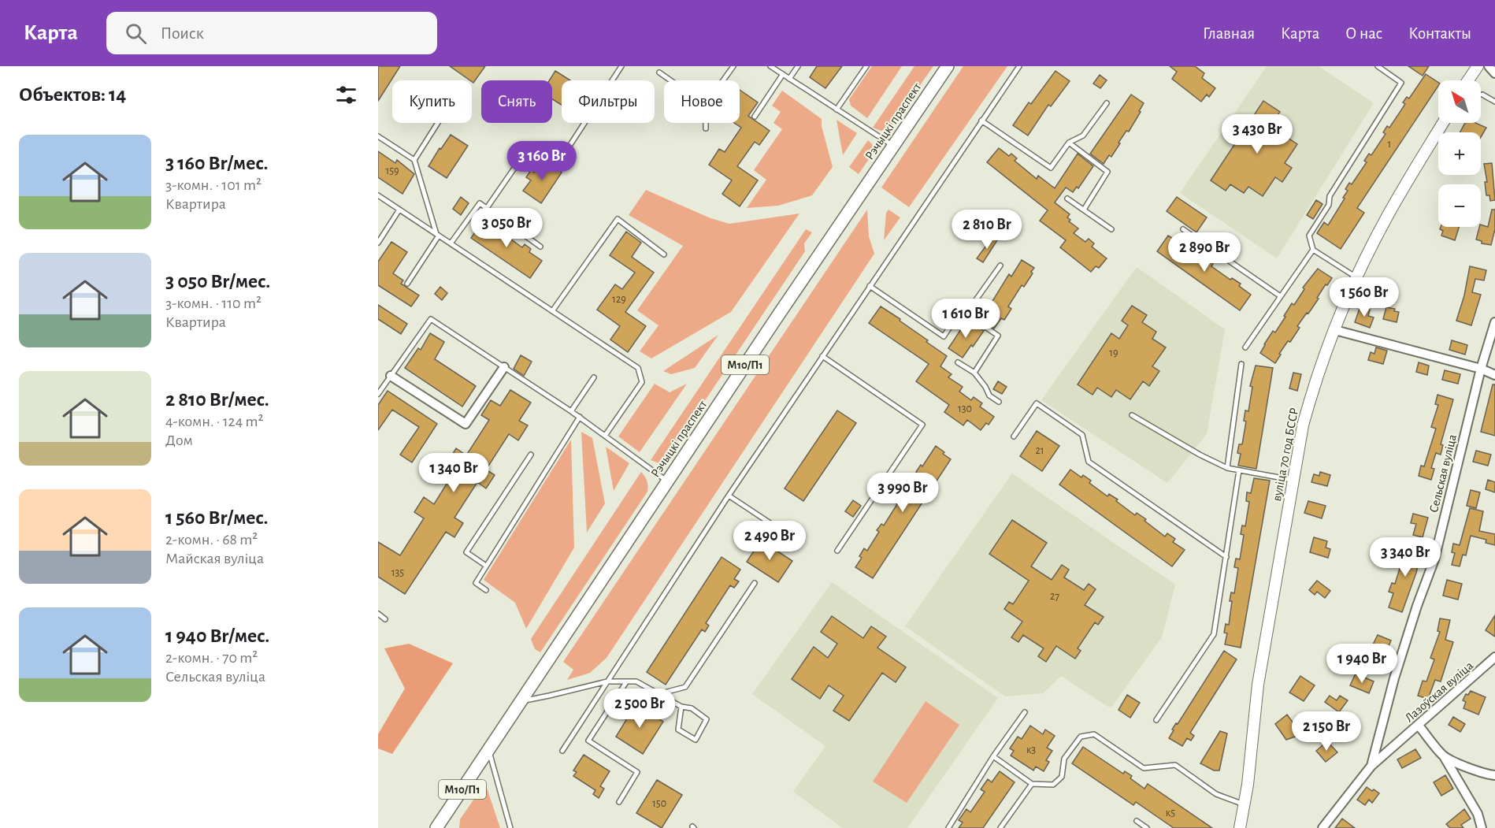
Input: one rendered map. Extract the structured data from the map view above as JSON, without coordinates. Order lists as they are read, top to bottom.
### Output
{
  "streets": {
    "main road": ["Рэчыцкі праспект", "М10/П1"],
    "street": ["вуліца 70 год БССР", "Сельская вуліца", "Лазоўская вуліца"]
  },
  "crossings": [
    ["Сельская вуліца", "Лазоўская вуліца"]
  ],
  "house_numbers": [
    "1",
    "159",
    "129",
    "19",
    "130",
    "21",
    "135",
    "27",
    "к3",
    "150",
    "к5"
  ],
  "north": "top left",
  "page": {
    "header": "Карта",
    "search": "Поиск",
    "nav": [
      "Главная",
      "Карта",
      "О нас",
      "Контакты"
    ],
    "heading": "Объектов: 14",
    "map_buttons": ["+", "−"],
    "chip": [
      "Купить",
      "Снять",
      "Фильтры",
      "Новое"
    ],
    "price": [
      "3 430 Br",
      "3 160 Br",
      "3 050 Br",
      "2 810 Br",
      "2 890 Br",
      "1 560 Br",
      "1 610 Br",
      "1 340 Br",
      "3 990 Br",
      "2 490 Br",
      "3 340 Br",
      "1 940 Br",
      "2 500 Br",
      "2 150 Br"
    ],
    "list": [
      {
        "name": "3 160 Br/мес.",
        "note": "3-комн. · 101 m² · Квартира"
      },
      {
        "name": "3 050 Br/мес.",
        "note": "3-комн. · 110 m² · Квартира"
      },
      {
        "name": "2 810 Br/мес.",
        "note": "4-комн. · 124 m² · Дом"
      },
      {
        "name": "1 560 Br/мес.",
        "note": "2-комн. · 68 m² · Майская вуліца"
      },
      {
        "name": "1 940 Br/мес.",
        "note": "2-комн. · 70 m² · Сельская вуліца"
      }
    ]
  }
}
